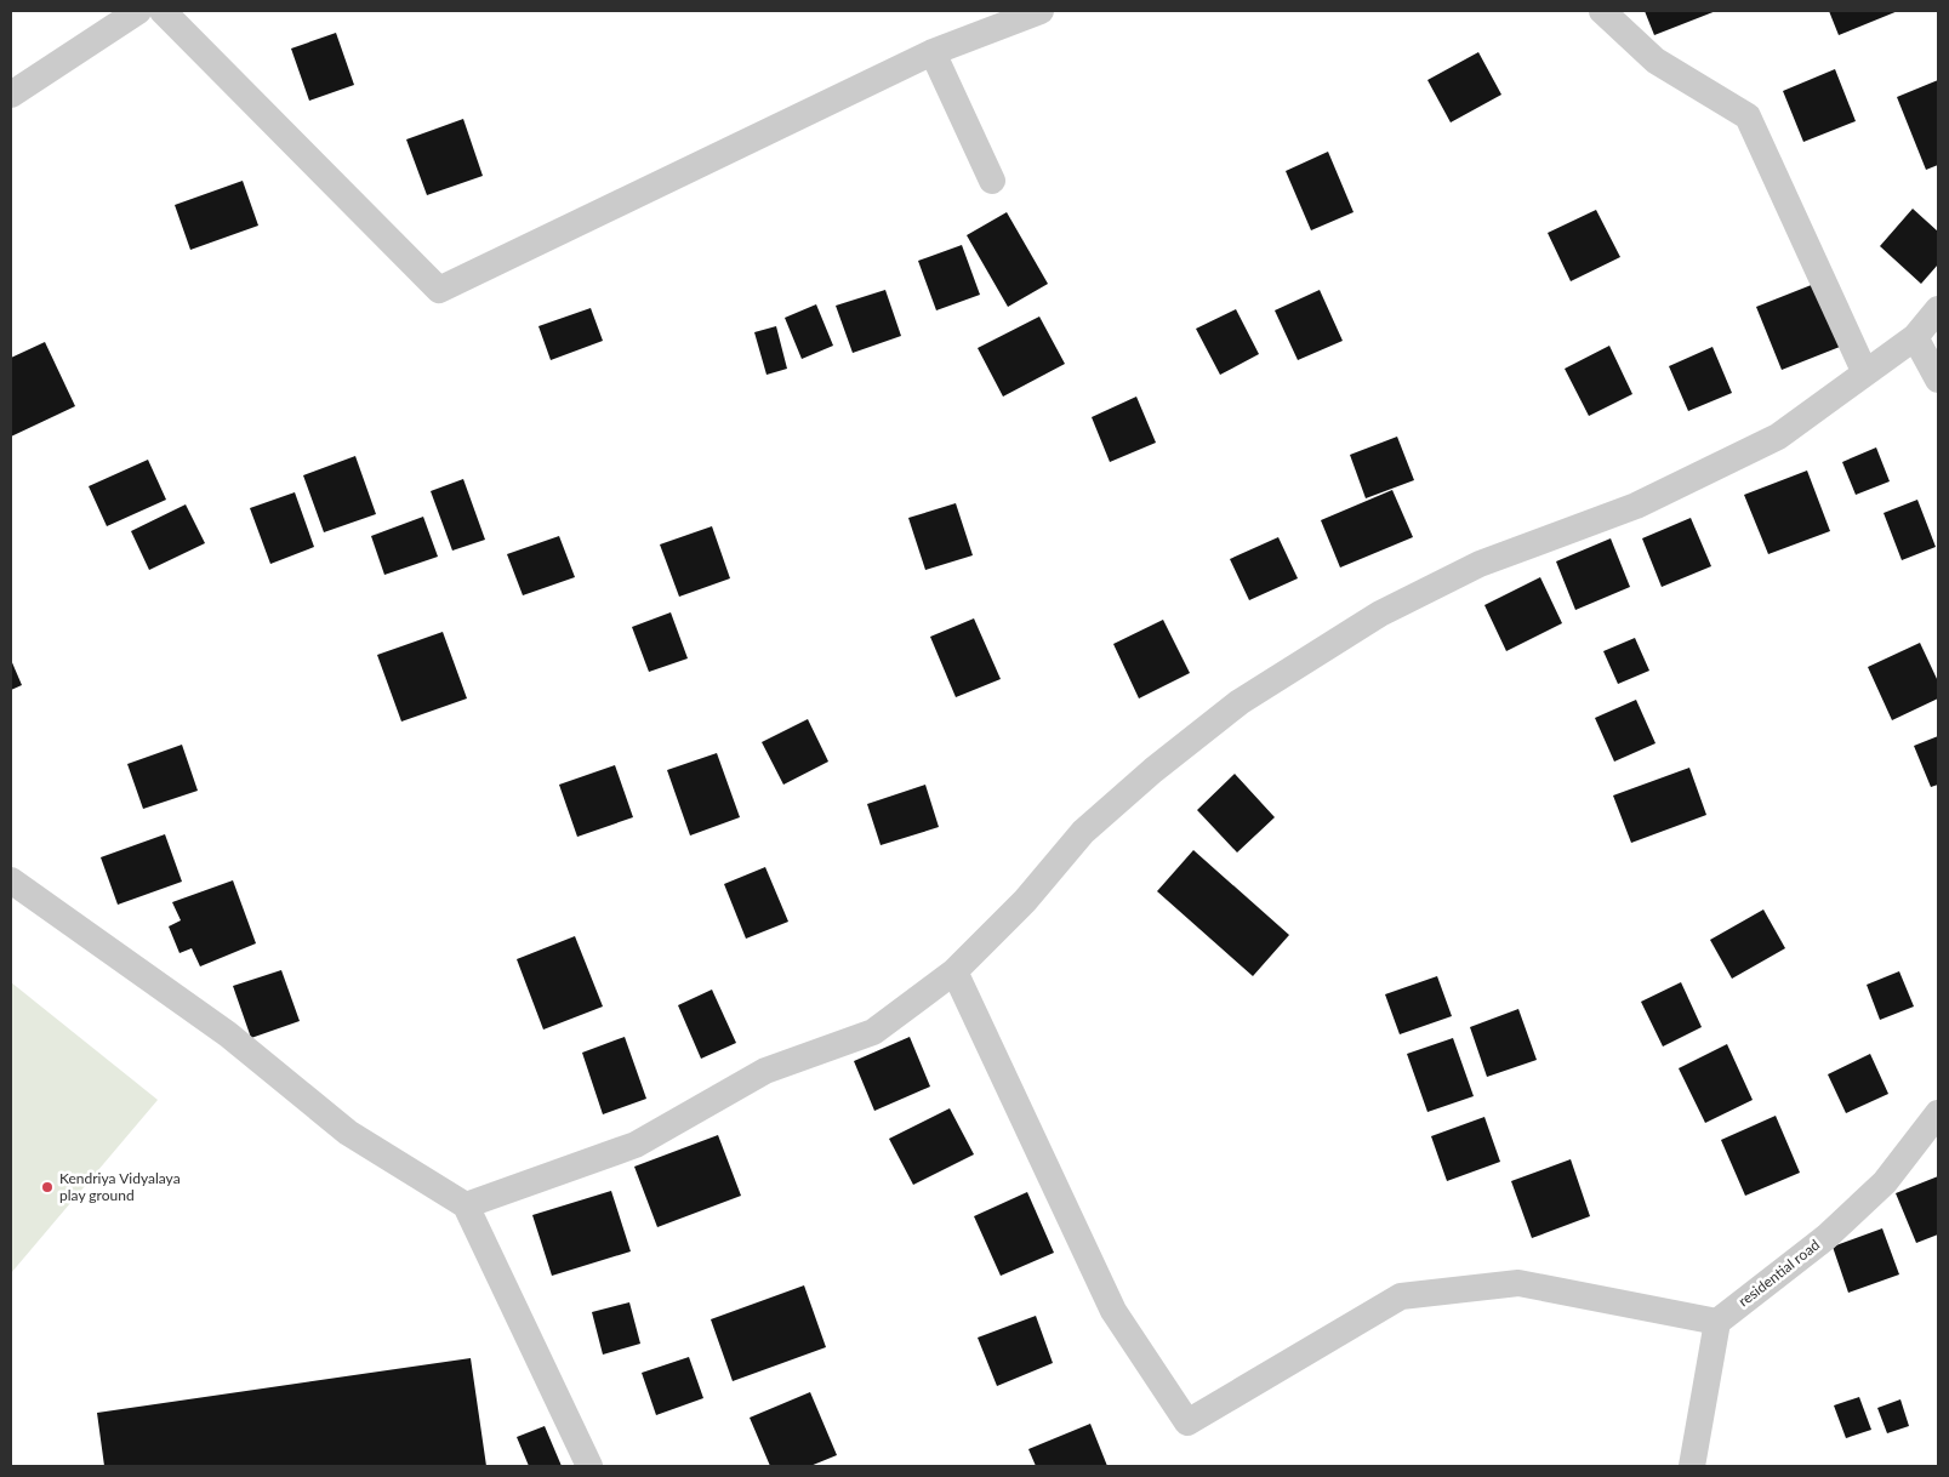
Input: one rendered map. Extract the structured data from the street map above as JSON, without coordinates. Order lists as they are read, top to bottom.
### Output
{
  "streets": {
    "street": ["residential road"]
  },
  "places": ["Kendriya Vidyalaya play ground"]
}
